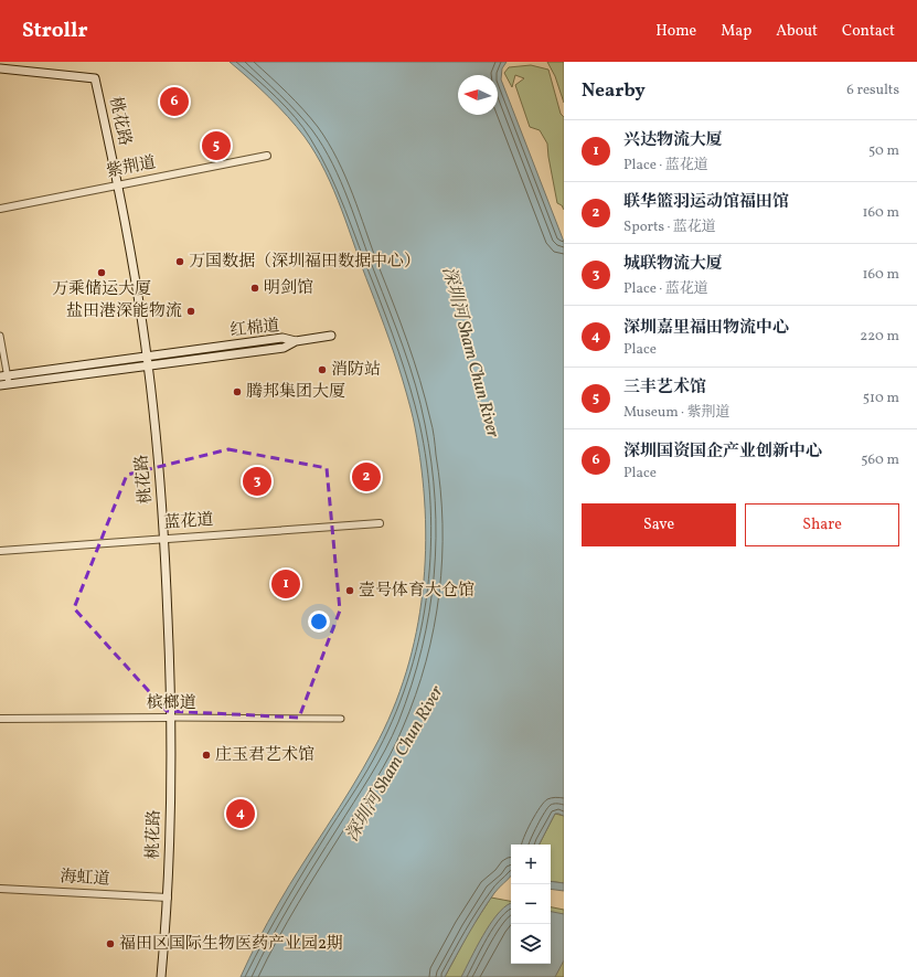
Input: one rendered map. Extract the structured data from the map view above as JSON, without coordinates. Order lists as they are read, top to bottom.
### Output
{
  "streets": {
    "main road": ["桃花路", "红棉道"],
    "street": [
      "紫荆道",
      "蓝花道",
      "槟榔道",
      "海虹道"
    ]
  },
  "crossings": [
    ["桃花路", "紫荆道"],
    ["桃花路", "红棉道"],
    ["桃花路", "蓝花道"],
    ["桃花路", "槟榔道"],
    ["桃花路", "海虹道"]
  ],
  "water": ["深圳河 Sham Chun River"],
  "places": [
    "万国数据（深圳福田数据中心）",
    "万乘储运大厦",
    "明剑馆",
    "盐田港深能物流",
    "消防站",
    "腾邦集团大厦",
    "壹号体育大仓馆",
    "庄玉君艺术馆",
    "福田区国际生物医药产业园2期"
  ],
  "north": "left",
  "page": {
    "header": "Strollr",
    "nav": [
      "Home",
      "Map",
      "About",
      "Contact"
    ],
    "heading": ["Nearby", "6 results"],
    "pins": [
      "6",
      "5",
      "2",
      "3",
      "1",
      "4"
    ],
    "list": [
      {
        "mark": "1",
        "name": "兴达物流大厦",
        "note": "Place · 蓝花道",
        "value": "50 m"
      },
      {
        "mark": "2",
        "name": "联华篮羽运动馆福田馆",
        "note": "Sports · 蓝花道",
        "value": "160 m"
      },
      {
        "mark": "3",
        "name": "城联物流大厦",
        "note": "Place · 蓝花道",
        "value": "160 m"
      },
      {
        "mark": "4",
        "name": "深圳嘉里福田物流中心",
        "note": "Place",
        "value": "220 m"
      },
      {
        "mark": "5",
        "name": "三丰艺术馆",
        "note": "Museum · 紫荆道",
        "value": "510 m"
      },
      {
        "mark": "6",
        "name": "深圳国资国企产业创新中心",
        "note": "Place",
        "value": "560 m"
      }
    ],
    "buttons": ["Save", "Share"],
    "map_buttons": ["+", "−"]
  }
}
